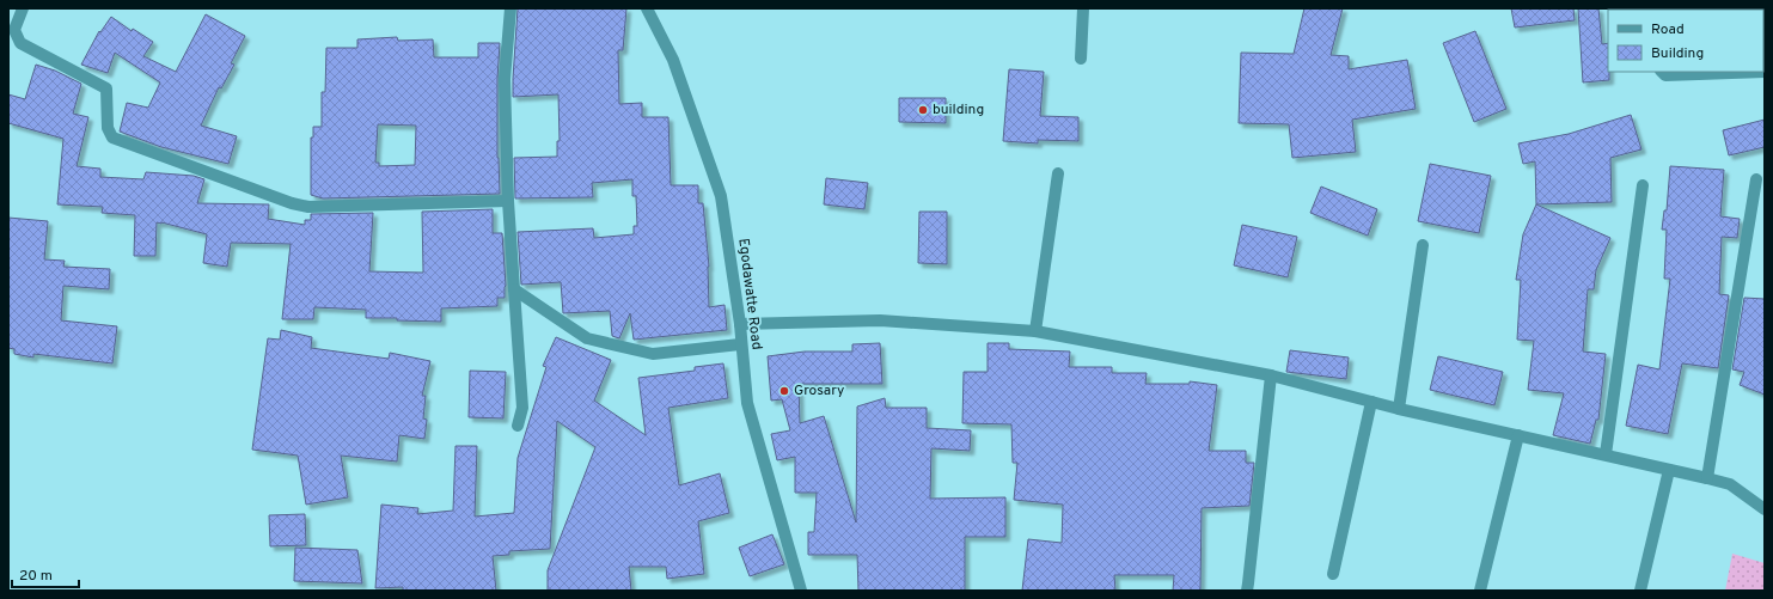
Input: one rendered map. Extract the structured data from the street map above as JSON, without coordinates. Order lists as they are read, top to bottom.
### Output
{
  "streets": {
    "street": ["Egodawatte Road"]
  },
  "places": ["building", "Grosary"],
  "legend": ["Road", "Building"],
  "scale_bar": "20 m"
}
